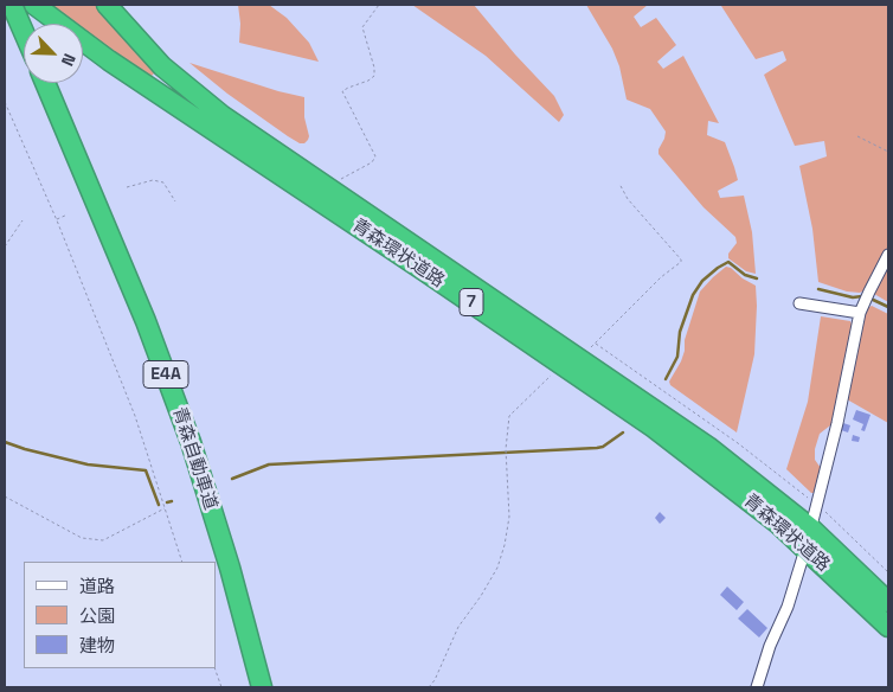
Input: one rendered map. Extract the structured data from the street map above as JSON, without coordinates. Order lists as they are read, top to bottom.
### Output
{
  "streets": {
    "highway": [
      "青森環状道路",
      "7",
      "E4A",
      "青森自動車道"
    ]
  },
  "legend": ["道路", "公園", "建物"],
  "north": "bottom right"
}
